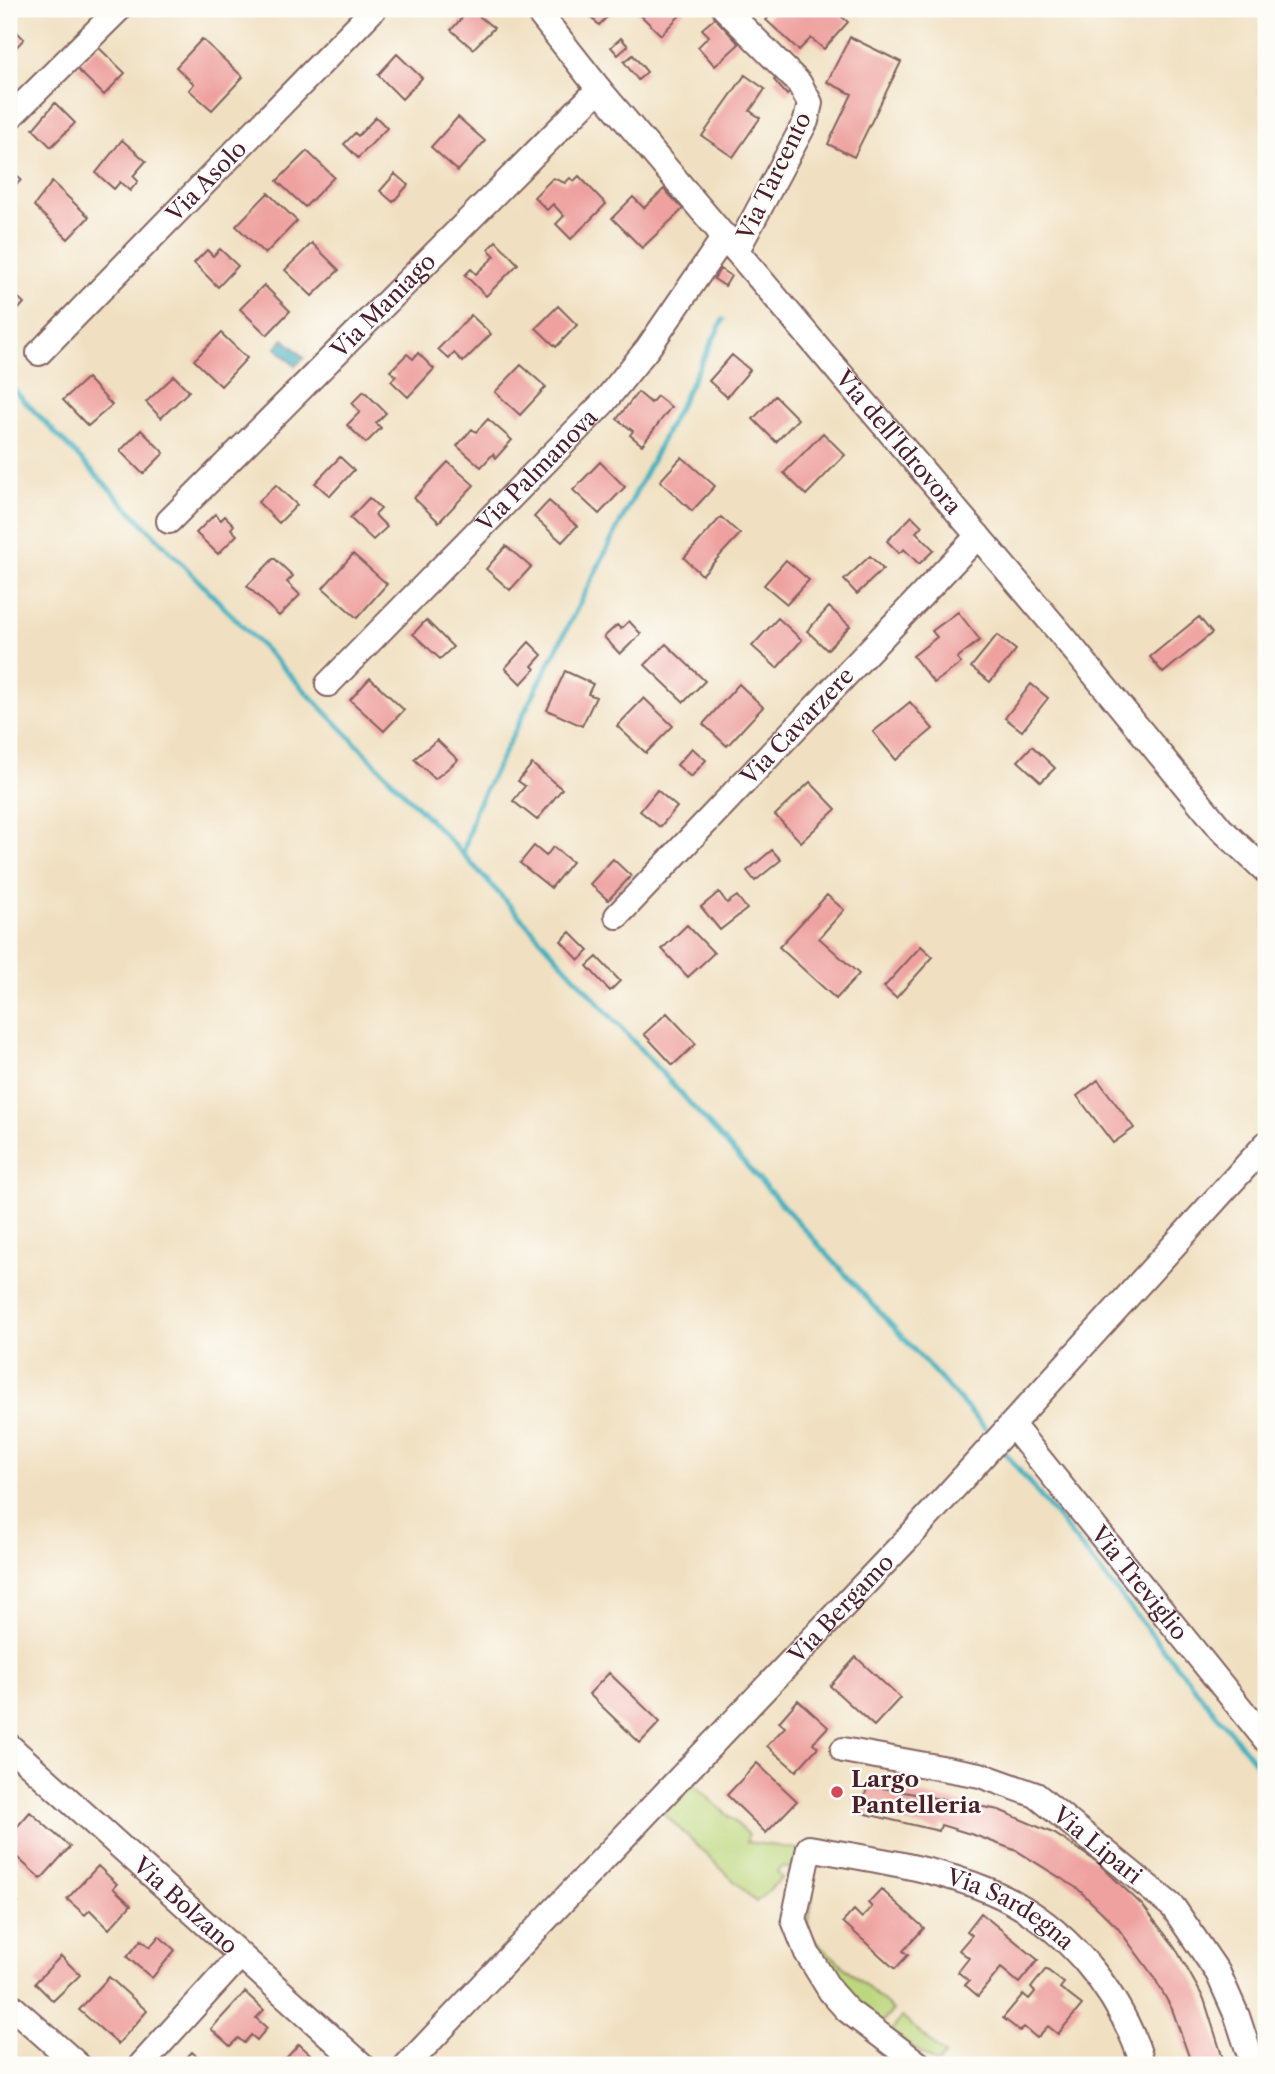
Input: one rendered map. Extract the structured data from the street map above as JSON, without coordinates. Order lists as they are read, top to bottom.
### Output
{
  "streets": {
    "street": [
      "Via Tarcento",
      "Via Asolo",
      "Via Maniago",
      "Via dell'Idrovora",
      "Via Palmanova",
      "Via Cavarzere",
      "Via Treviglio",
      "Via Bergamo",
      "Via Lipari",
      "Via Bolzano",
      "Via Sardegna"
    ]
  },
  "crossings": [
    ["Via Tarcento", "Via dell'Idrovora"],
    ["Via Tarcento", "Via Palmanova"],
    ["Via Maniago", "Via dell'Idrovora"],
    ["Via dell'Idrovora", "Via Palmanova"],
    ["Via dell'Idrovora", "Via Cavarzere"],
    ["Via Treviglio", "Via Bergamo"]
  ],
  "places": ["Largo Pantelleria"]
}
